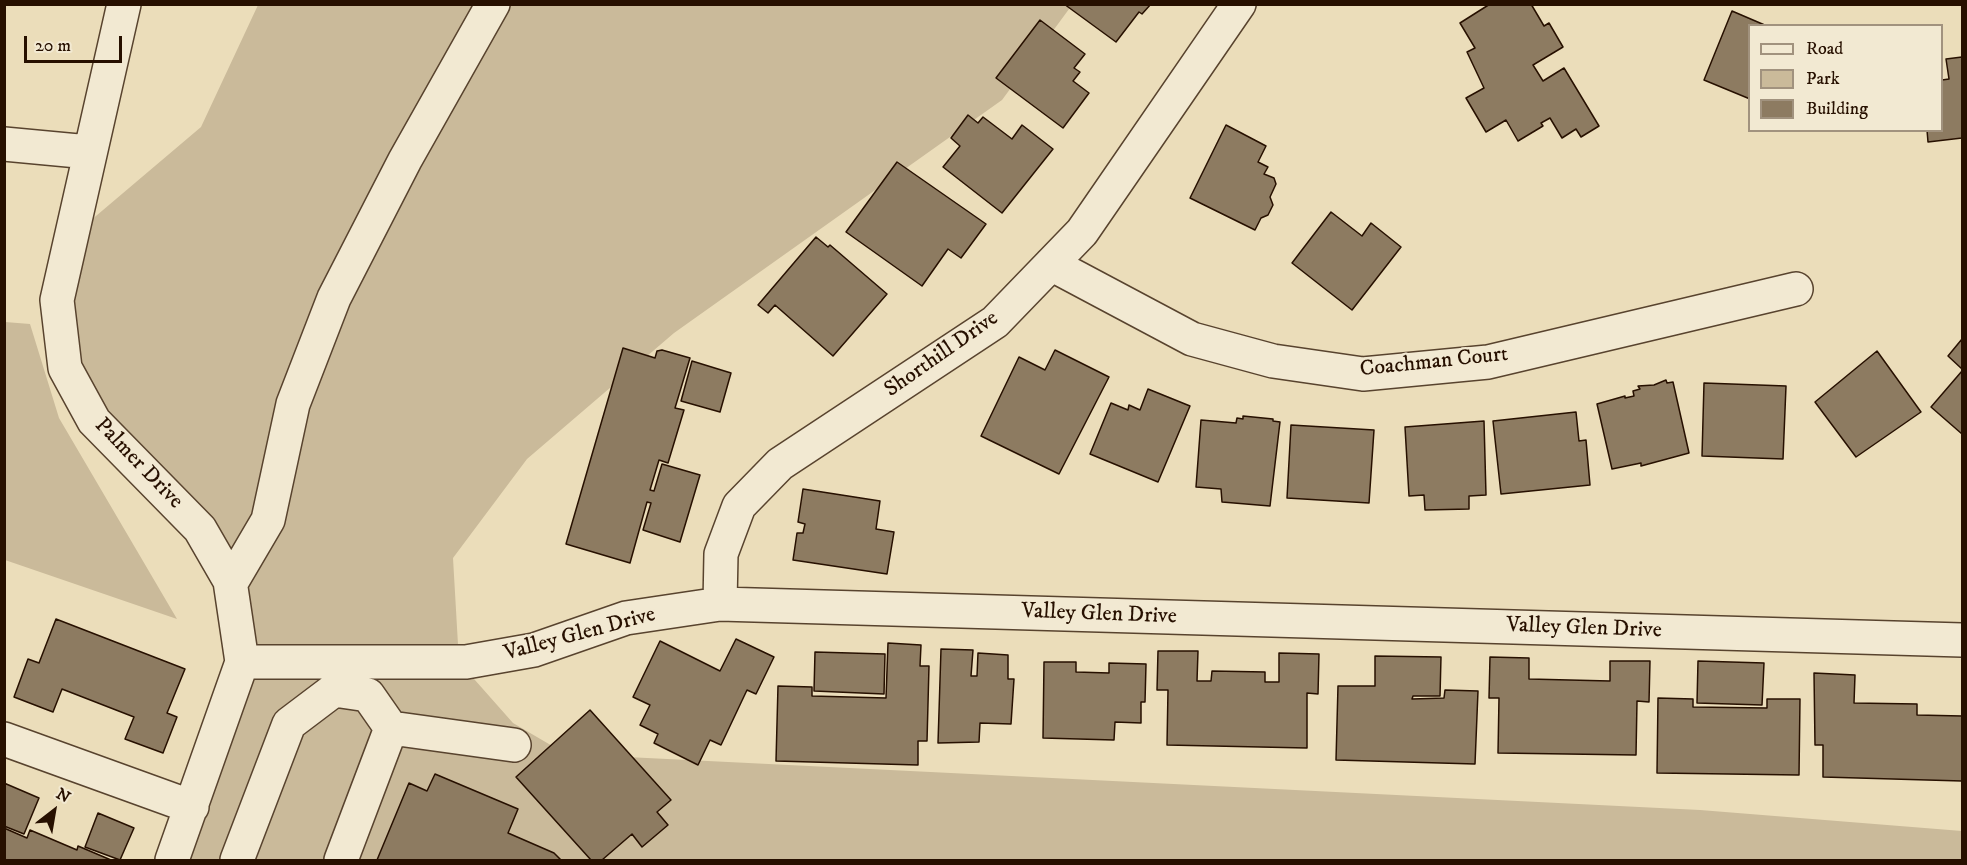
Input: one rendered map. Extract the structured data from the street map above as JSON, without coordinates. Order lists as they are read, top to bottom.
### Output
{
  "streets": {
    "street": [
      "Shorthill Drive",
      "Coachman Court",
      "Palmer Drive",
      "Valley Glen Drive"
    ]
  },
  "crossings": [
    ["Shorthill Drive", "Coachman Court"],
    ["Shorthill Drive", "Valley Glen Drive"],
    ["Palmer Drive", "Valley Glen Drive"]
  ],
  "legend": ["Road", "Park", "Building"],
  "scale_bar": "20 m",
  "north": "top right"
}
